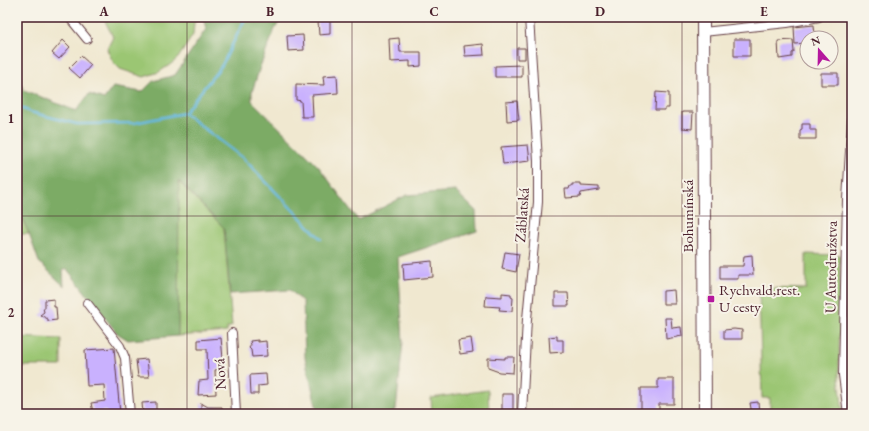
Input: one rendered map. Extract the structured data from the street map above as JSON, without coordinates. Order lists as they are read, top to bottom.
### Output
{
  "streets": {
    "main road": ["Bohumínská"],
    "street": ["Záblatská", "U Autodružstva", "Nová"]
  },
  "places": {
    "transit": ["Rychvald,rest. U cesty"]
  },
  "north": "top",
  "grid": {
    "columns": [
      "A",
      "B",
      "C",
      "D",
      "E"
    ],
    "rows": ["1", "2"]
  }
}
